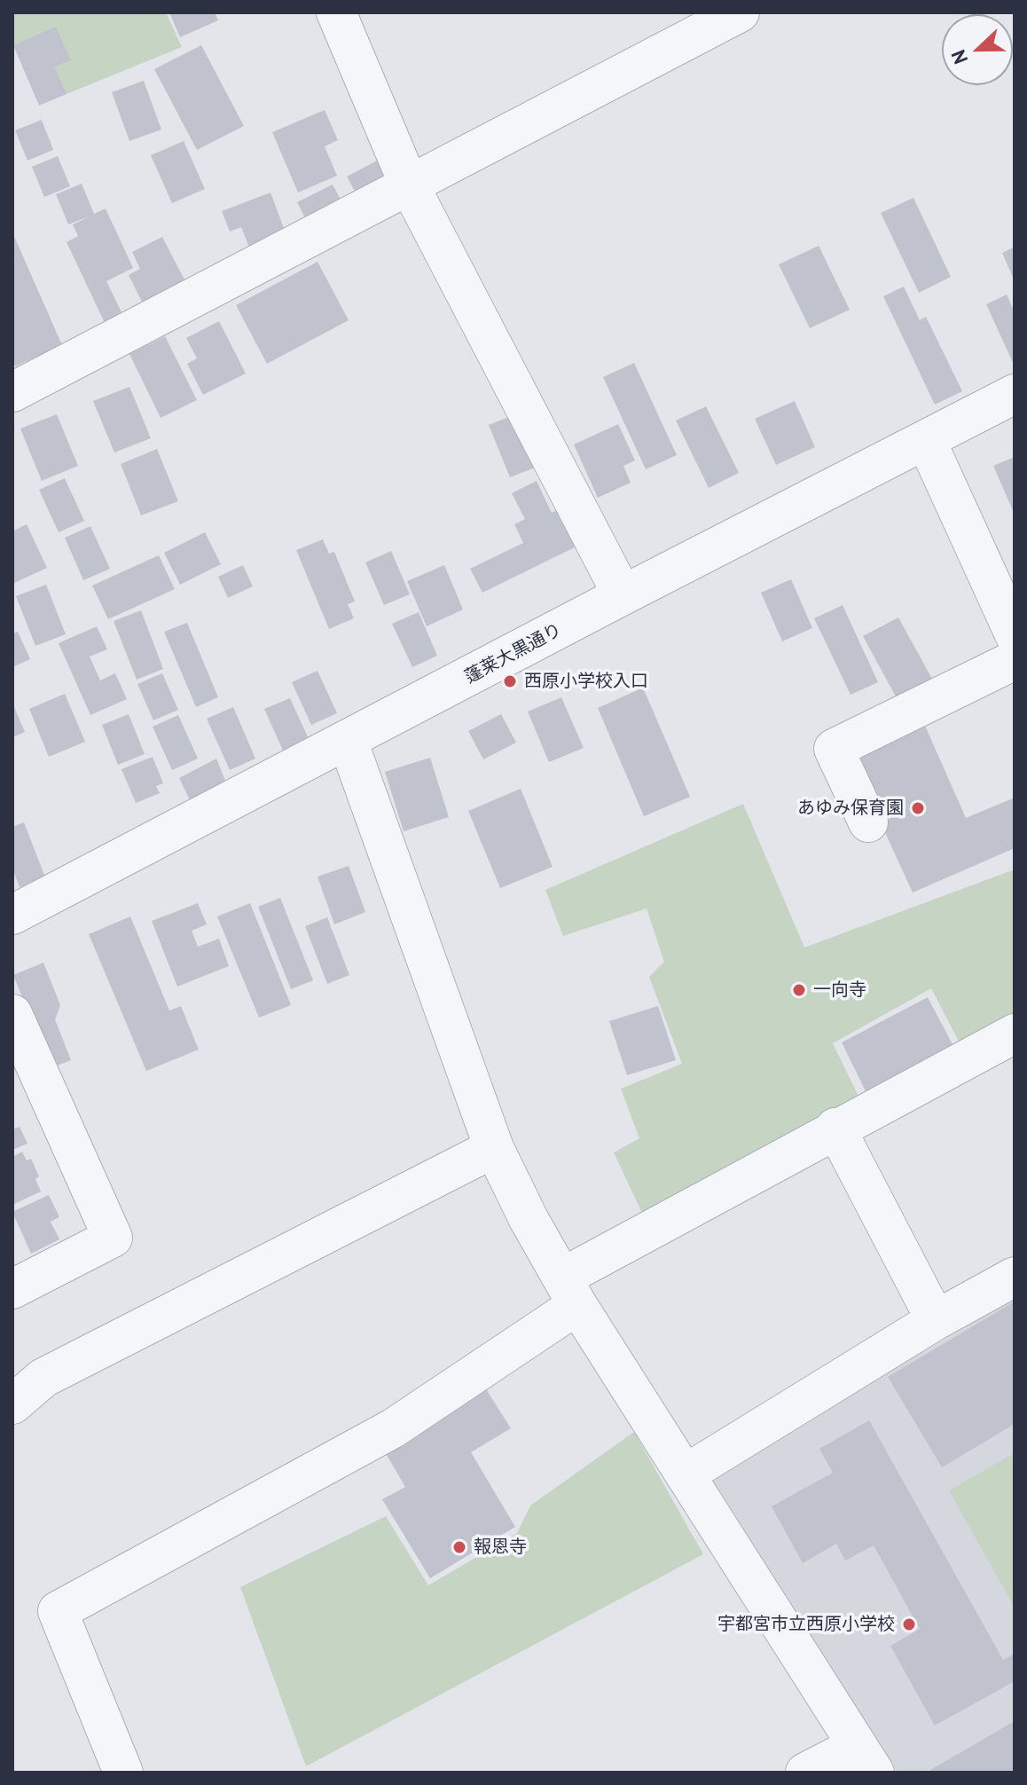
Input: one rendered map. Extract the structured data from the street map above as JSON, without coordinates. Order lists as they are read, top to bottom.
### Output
{
  "streets": {
    "street": ["蓬莱大黒通り"]
  },
  "places": [
    "西原小学校入口",
    "あゆみ保育園",
    "一向寺",
    "報恩寺",
    "宇都宮市立西原小学校"
  ],
  "north": "left"
}
